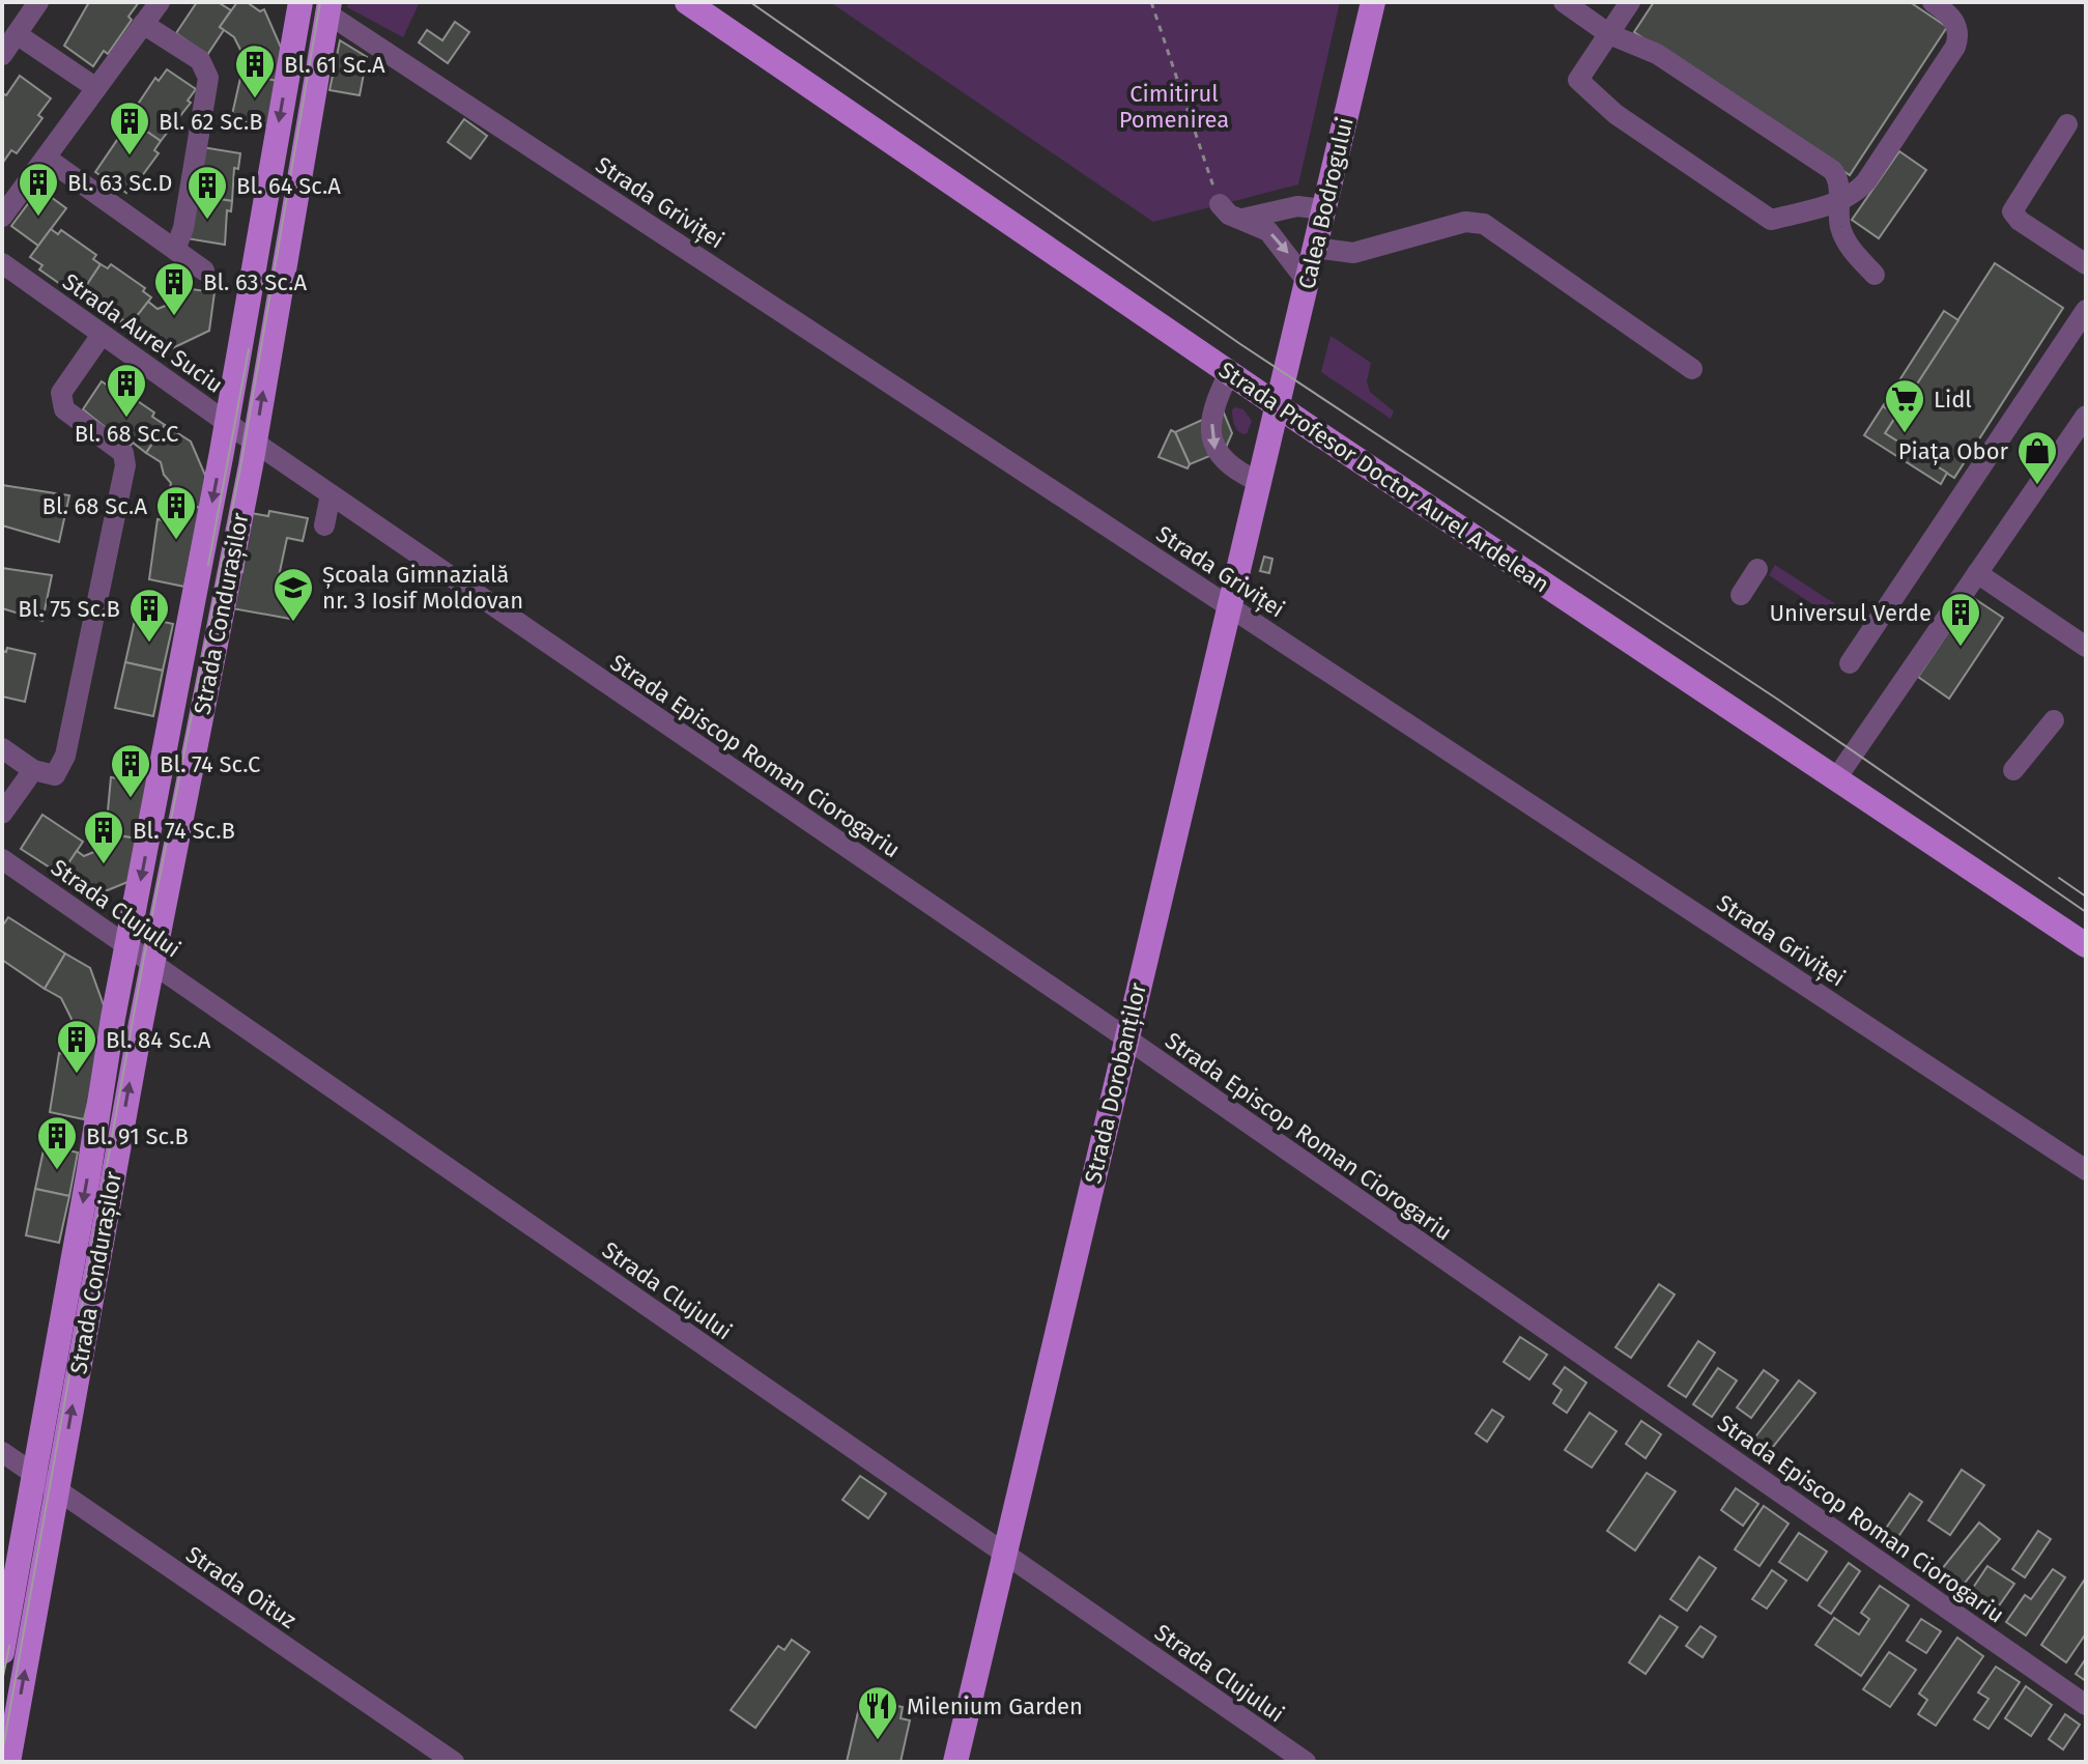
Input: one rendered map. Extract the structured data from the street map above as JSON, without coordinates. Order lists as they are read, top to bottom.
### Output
{
  "streets": {
    "main road": [
      "Calea Bodrogului",
      "Strada Profesor Doctor Aurel Ardelean",
      "Strada Condurașilor",
      "Strada Dorobanților"
    ],
    "street": [
      "Strada Griviței",
      "Strada Aurel Suciu",
      "Strada Episcop Roman Ciorogariu",
      "Strada Clujului",
      "Strada Oituz"
    ]
  },
  "crossings": [
    ["Strada Griviței", "Strada Condurașilor"],
    ["Strada Griviței", "Strada Dorobanților"],
    ["Calea Bodrogului", "Strada Profesor Doctor Aurel Ardelean"],
    ["Calea Bodrogului", "Strada Dorobanților"],
    ["Strada Aurel Suciu", "Strada Condurașilor"],
    ["Strada Aurel Suciu", "Strada Episcop Roman Ciorogariu"],
    ["Strada Profesor Doctor Aurel Ardelean", "Strada Dorobanților"],
    ["Strada Condurașilor", "Strada Episcop Roman Ciorogariu"],
    ["Strada Condurașilor", "Strada Clujului"],
    ["Strada Condurașilor", "Strada Oituz"],
    ["Strada Episcop Roman Ciorogariu", "Strada Dorobanților"],
    ["Strada Clujului", "Strada Dorobanților"]
  ],
  "parks": ["Cimitirul Pomenirea"],
  "places": {
    "building": [
      "Bl. 61 Sc.A",
      "Bl. 62 Sc.B",
      "Bl. 63 Sc.D",
      "Bl. 64 Sc.A",
      "Bl. 63 Sc.A",
      "Bl. 68 Sc.C",
      "Bl. 68 Sc.A",
      "Bl. 75 Sc.B",
      "Universul Verde",
      "Bl. 74 Sc.C",
      "Bl. 74 Sc.B",
      "Bl. 84 Sc.A",
      "Bl. 91 Sc.B"
    ],
    "supermarket": ["Lidl"],
    "shop": ["Piața Obor"],
    "school or university": ["Școala Gimnazială nr. 3 Iosif Moldovan"],
    "restaurant": ["Milenium Garden"]
  }
}
